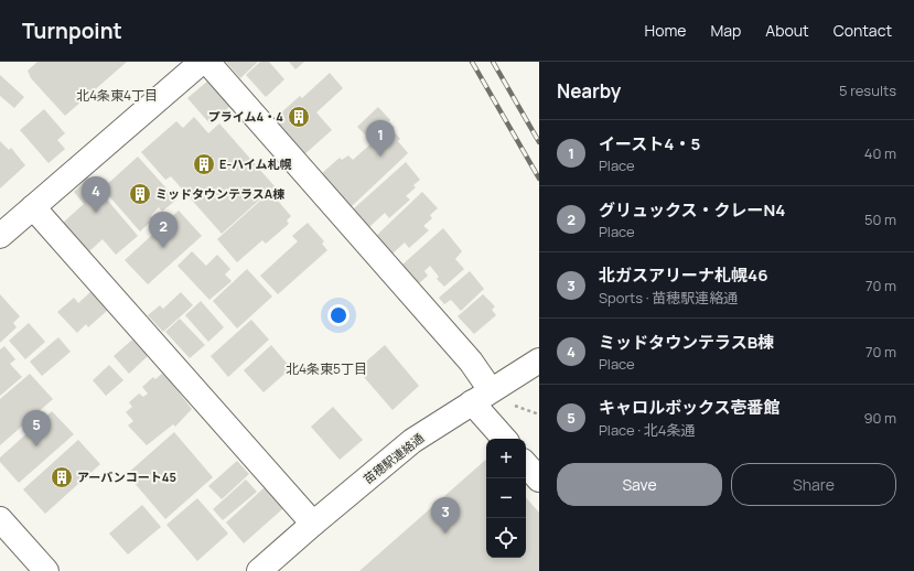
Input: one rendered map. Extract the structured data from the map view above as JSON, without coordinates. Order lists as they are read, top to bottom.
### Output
{
  "streets": {
    "street": ["苗穂駅連絡通"]
  },
  "districts": ["北4条東4丁目", "北4条東5丁目"],
  "places": {
    "building": [
      "プライム4・4",
      "E-ハイム札幌",
      "ミッドタウンテラスA棟",
      "アーバンコート45"
    ]
  },
  "page": {
    "header": "Turnpoint",
    "nav": [
      "Home",
      "Map",
      "About",
      "Contact"
    ],
    "heading": ["Nearby", "5 results"],
    "list": [
      {
        "mark": "1",
        "name": "イースト4・5",
        "note": "Place",
        "value": "40 m"
      },
      {
        "mark": "2",
        "name": "グリュックス・クレーN4",
        "note": "Place",
        "value": "50 m"
      },
      {
        "mark": "3",
        "name": "北ガスアリーナ札幌46",
        "note": "Sports · 苗穂駅連絡通",
        "value": "70 m"
      },
      {
        "mark": "4",
        "name": "ミッドタウンテラスB棟",
        "note": "Place",
        "value": "70 m"
      },
      {
        "mark": "5",
        "name": "キャロルボックス壱番館",
        "note": "Place · 北4条通",
        "value": "90 m"
      }
    ],
    "pins": [
      "1",
      "4",
      "2",
      "5",
      "3"
    ],
    "map_buttons": ["+", "−"],
    "buttons": ["Save", "Share"]
  }
}
